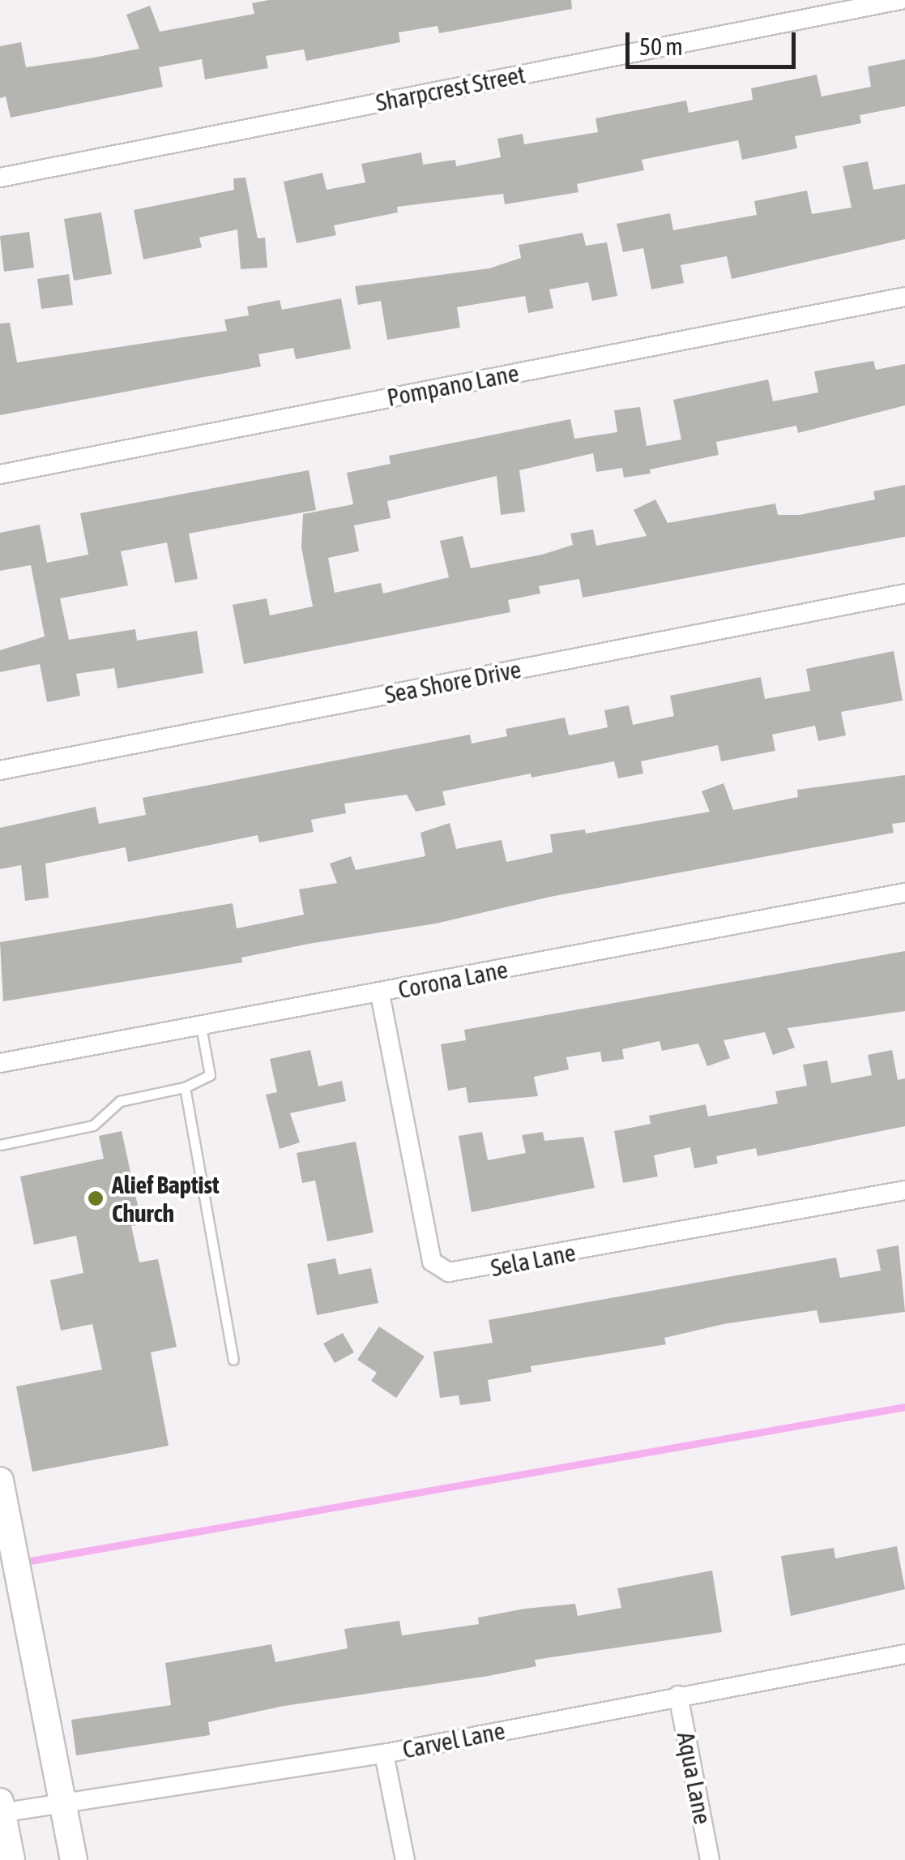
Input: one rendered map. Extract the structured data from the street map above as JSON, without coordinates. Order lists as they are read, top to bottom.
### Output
{
  "streets": {
    "street": [
      "Sharpcrest Street",
      "Pompano Lane",
      "Sea Shore Drive",
      "Corona Lane",
      "Sela Lane",
      "Carvel Lane",
      "Aqua Lane"
    ]
  },
  "crossings": [
    ["Corona Lane", "Sela Lane"],
    ["Carvel Lane", "Aqua Lane"]
  ],
  "places": ["Alief Baptist Church"],
  "scale_bar": "50 m"
}
